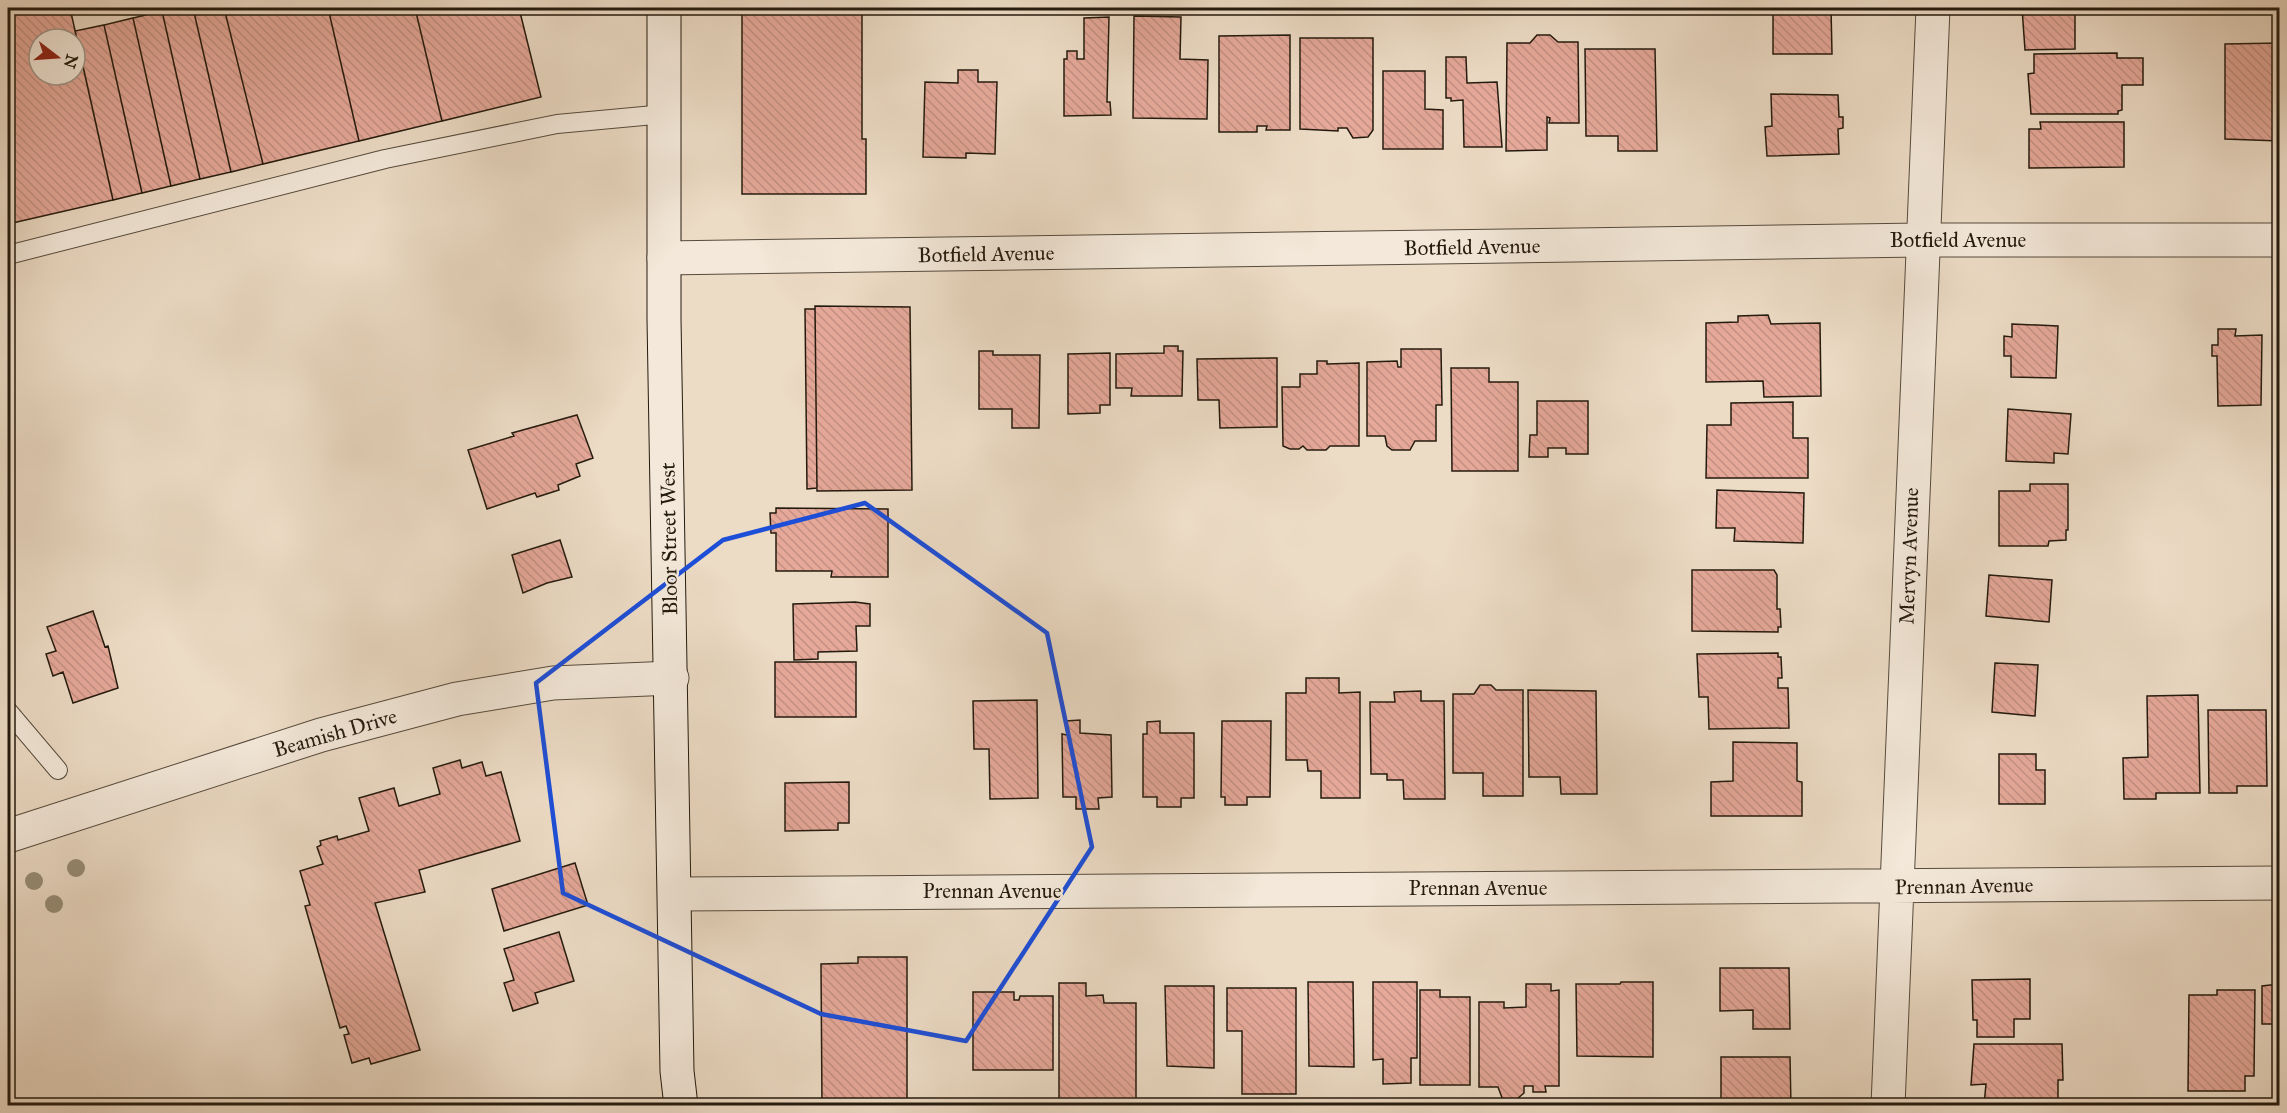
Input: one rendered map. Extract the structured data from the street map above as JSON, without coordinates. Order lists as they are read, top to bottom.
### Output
{
  "streets": {
    "street": [
      "Botfield Avenue",
      "Bloor Street West",
      "Mervyn Avenue",
      "Beamish Drive",
      "Prennan Avenue"
    ]
  },
  "crossings": [
    ["Botfield Avenue", "Bloor Street West"],
    ["Botfield Avenue", "Mervyn Avenue"],
    ["Bloor Street West", "Beamish Drive"],
    ["Bloor Street West", "Prennan Avenue"],
    ["Mervyn Avenue", "Prennan Avenue"]
  ],
  "north": "right"
}
